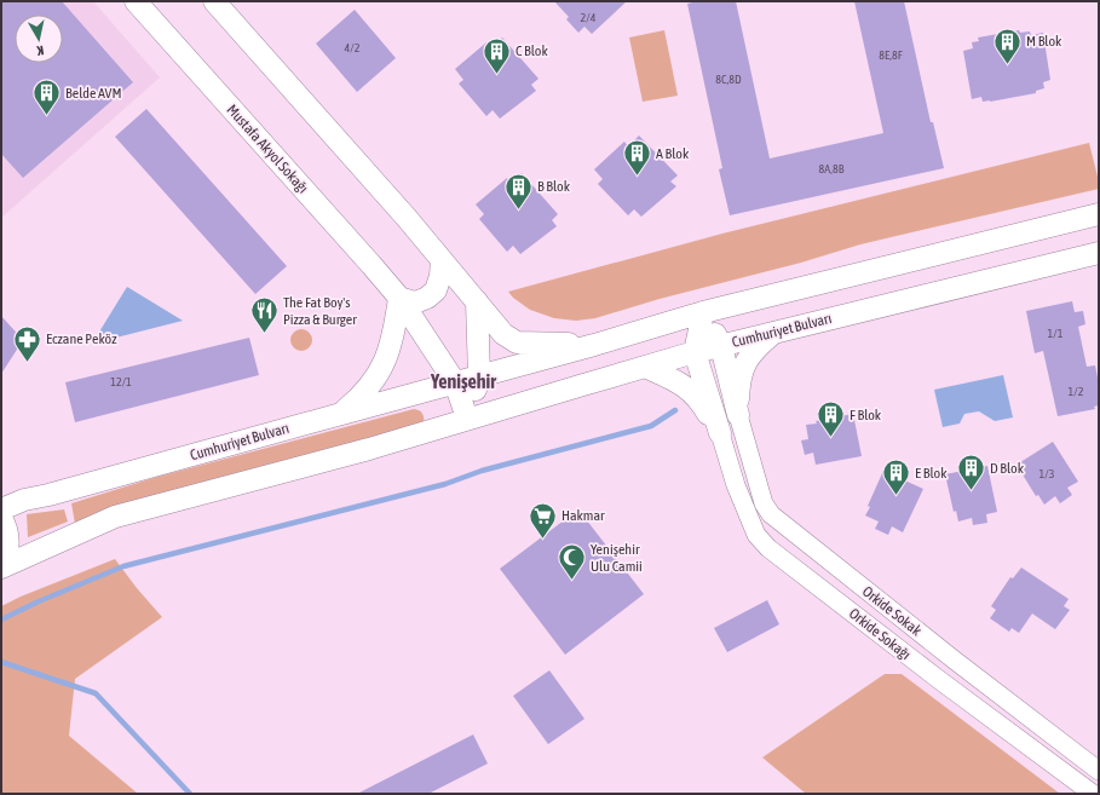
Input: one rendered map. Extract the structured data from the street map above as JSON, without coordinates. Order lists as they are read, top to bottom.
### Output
{
  "streets": {
    "street": [
      "Mustafa Akyol Sokağı",
      "Cumhuriyet Bulvarı",
      "Orkide Sokak",
      "Orkide Sokağı"
    ]
  },
  "crossings": [
    ["Mustafa Akyol Sokağı", "Cumhuriyet Bulvarı"]
  ],
  "districts": ["Yenişehir"],
  "places": {
    "building": [
      "M Blok",
      "C Blok",
      "Belde AVM",
      "A Blok",
      "B Blok",
      "F Blok",
      "D Blok",
      "E Blok"
    ],
    "restaurant": ["The Fat Boy's Pizza & Burger"],
    "pharmacy": ["Eczane Peköz"],
    "supermarket": ["Hakmar"],
    "mosque": ["Yenişehir Ulu Camii"]
  },
  "house_numbers": [
    "2/4",
    "4/2",
    "8E,8F",
    "8C,8D",
    "8A,8B",
    "1/1",
    "12/1",
    "1/2",
    "1/3"
  ],
  "north": "bottom"
}
